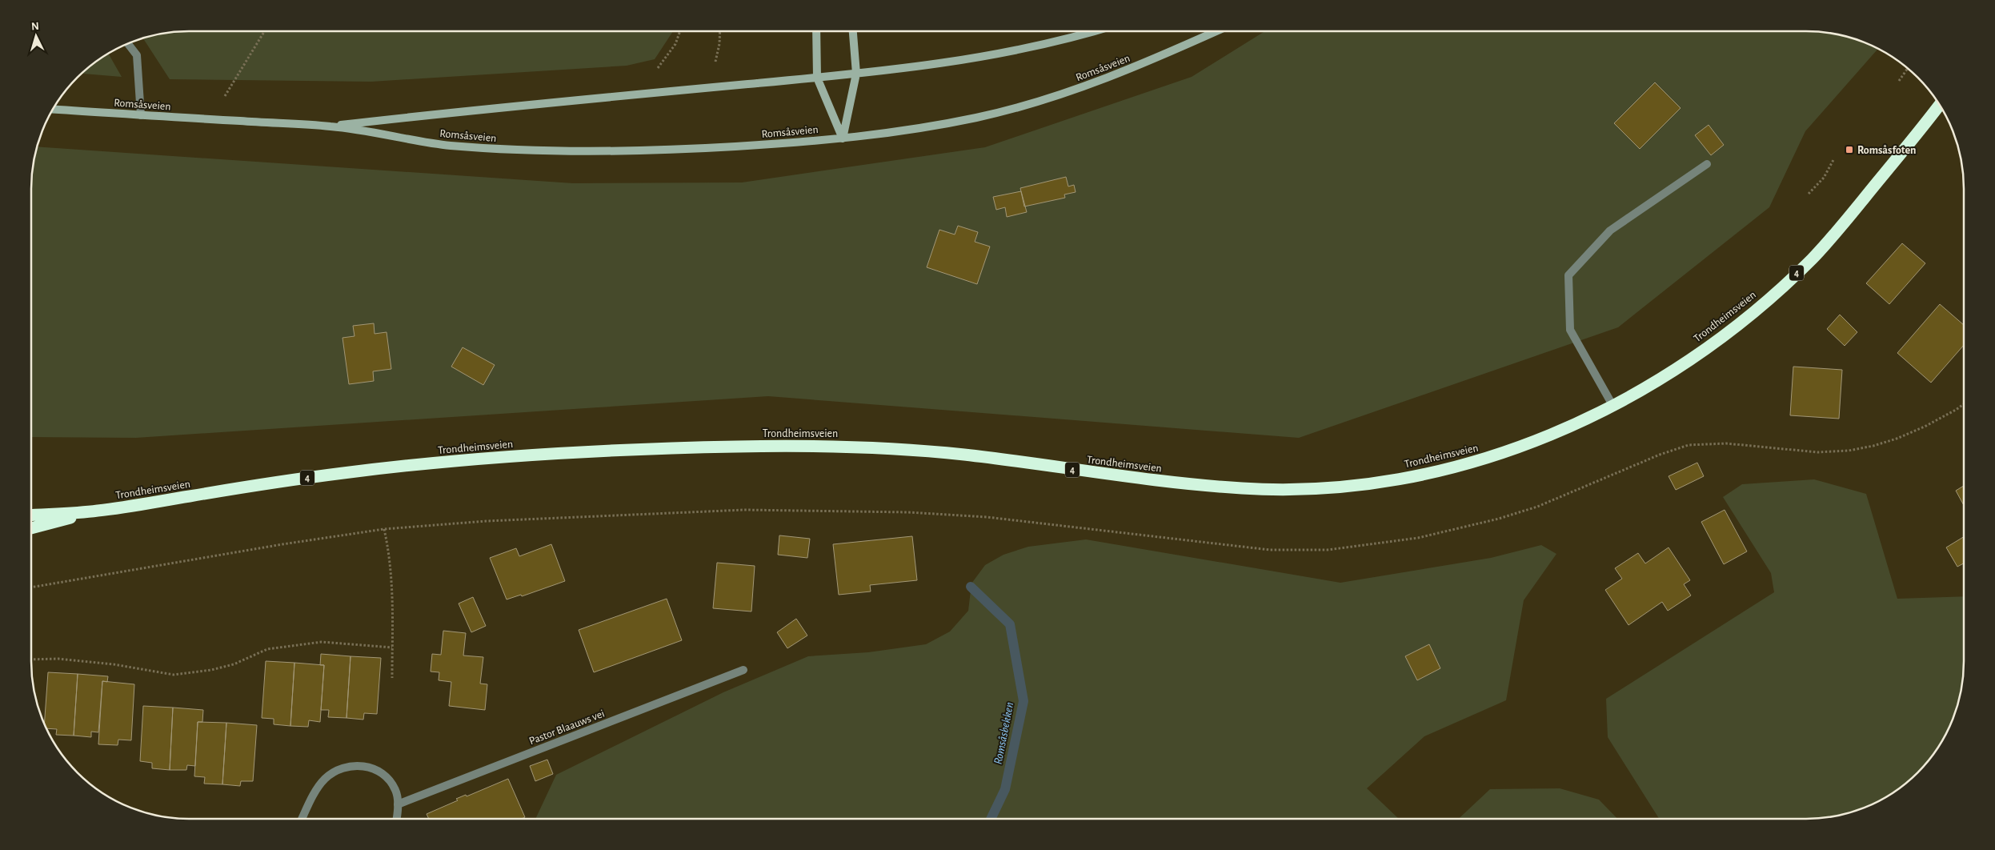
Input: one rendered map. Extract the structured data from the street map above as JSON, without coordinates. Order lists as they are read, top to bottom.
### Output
{
  "streets": {
    "highway": ["4", "Trondheimsveien"],
    "street": ["Romsåsveien", "Pastor Blaauws vei"]
  },
  "water": ["Romsåsbekken"],
  "places": {
    "transit": ["Romsåsfoten"]
  },
  "north": "top"
}
